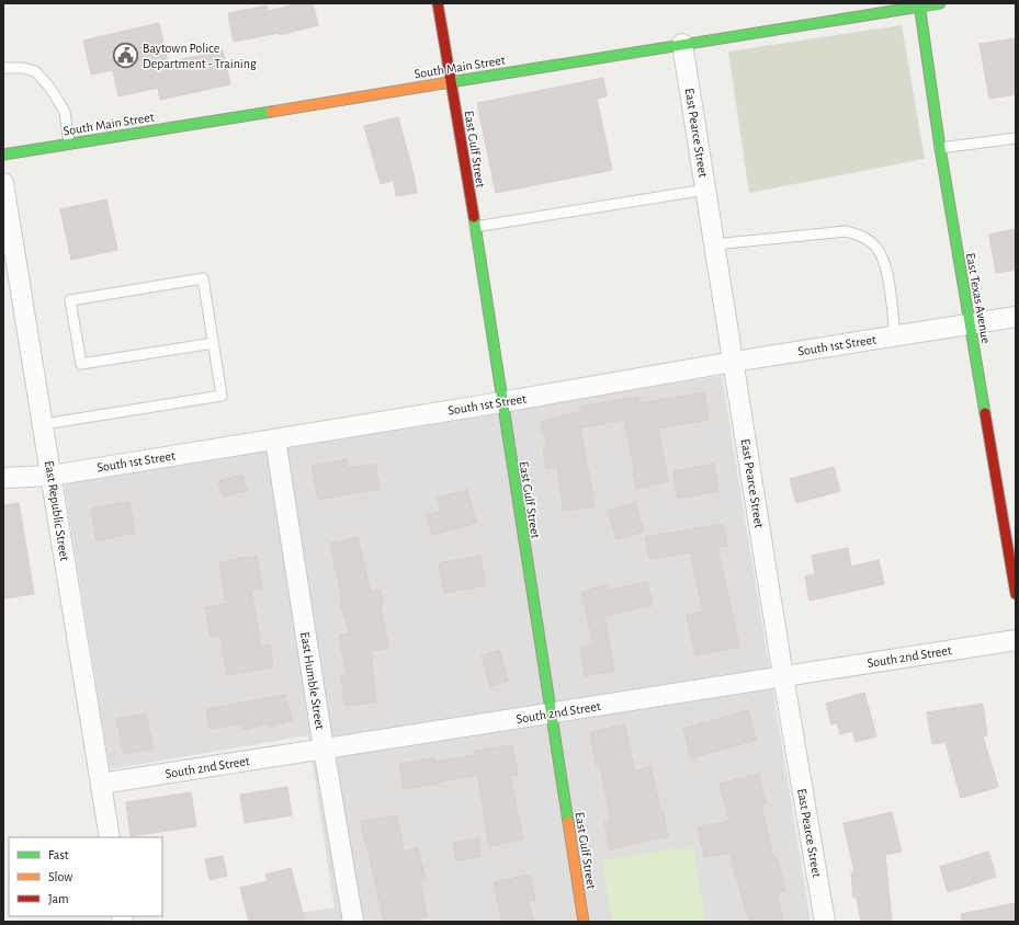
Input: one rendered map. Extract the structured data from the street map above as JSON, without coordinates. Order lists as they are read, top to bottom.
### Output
{
  "streets": {
    "main road": ["South Main Street", "East Gulf Street", "East Texas Avenue"],
    "street": [
      "East Pearce Street",
      "South 1st Street",
      "East Republic Street",
      "South 2nd Street",
      "East Humble Street"
    ]
  },
  "crossings": [
    ["South Main Street", "East Pearce Street"],
    ["South Main Street", "East Gulf Street"],
    ["South Main Street", "East Texas Avenue"],
    ["East Pearce Street", "South 1st Street"],
    ["East Pearce Street", "South 2nd Street"],
    ["East Gulf Street", "South 1st Street"],
    ["East Gulf Street", "South 2nd Street"],
    ["East Texas Avenue", "South 1st Street"],
    ["South 1st Street", "East Republic Street"],
    ["South 1st Street", "East Humble Street"],
    ["East Republic Street", "South 2nd Street"],
    ["South 2nd Street", "East Humble Street"]
  ],
  "places": {
    "public building": ["Baytown Police Department - Training"]
  },
  "legend": ["Fast", "Slow", "Jam"]
}
